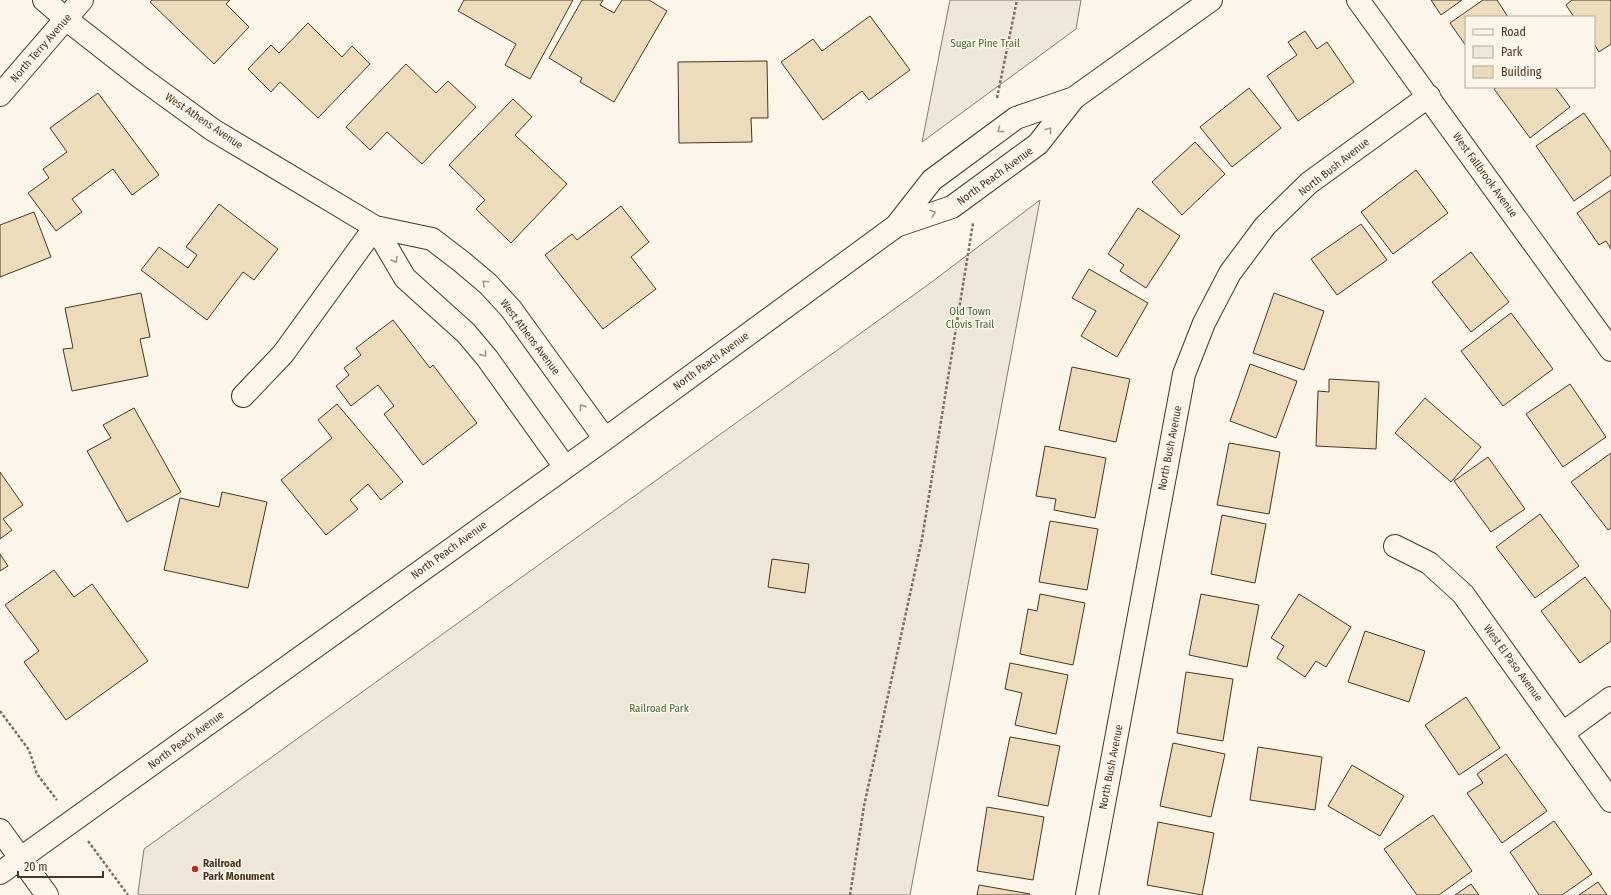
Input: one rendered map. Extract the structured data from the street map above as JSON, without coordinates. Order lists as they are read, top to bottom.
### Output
{
  "streets": {
    "street": [
      "North Terry Avenue",
      "West Athens Avenue",
      "North Bush Avenue",
      "West Fallbrook Avenue",
      "North Peach Avenue",
      "West El Paso Avenue"
    ]
  },
  "crossings": [
    ["North Terry Avenue", "West Athens Avenue"],
    ["West Athens Avenue", "North Peach Avenue"],
    ["North Bush Avenue", "West Fallbrook Avenue"]
  ],
  "parks": ["Sugar Pine Trail", "Old Town Clovis Trail", "Railroad Park"],
  "places": ["Railroad Park Monument"],
  "legend": ["Road", "Park", "Building"],
  "scale_bar": "20 m"
}
